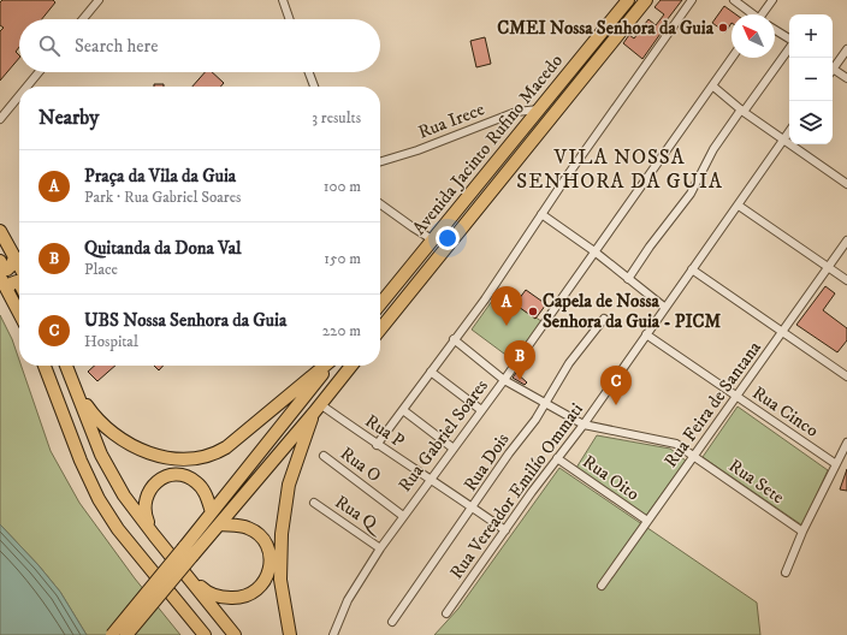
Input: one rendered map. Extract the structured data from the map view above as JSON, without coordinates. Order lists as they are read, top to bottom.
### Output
{
  "streets": {
    "main road": ["Avenida Jacinto Rufino Macedo"],
    "street": [
      "Rua Irece",
      "Rua Feira de Santana",
      "Rua Cinco",
      "Rua P",
      "Rua Gabriel Soares",
      "Rua Dois",
      "Rua O",
      "Rua Oito",
      "Rua Sete",
      "Rua Vereador Emilío Ommati",
      "Rua Q"
    ]
  },
  "crossings": [
    ["Rua Irece", "Avenida Jacinto Rufino Macedo"],
    ["Rua Feira de Santana", "Rua Cinco"],
    ["Rua Feira de Santana", "Rua Oito"],
    ["Rua Feira de Santana", "Rua Sete"],
    ["Rua Cinco", "Rua Vereador Emilío Ommati"],
    ["Rua P", "Rua Gabriel Soares"],
    ["Rua P", "Rua Dois"],
    ["Rua P", "Rua Vereador Emilío Ommati"],
    ["Rua Gabriel Soares", "Rua O"],
    ["Rua Gabriel Soares", "Rua Sete"],
    ["Rua Gabriel Soares", "Rua Q"],
    ["Rua Dois", "Rua Sete"],
    ["Rua Oito", "Rua Vereador Emilío Ommati"],
    ["Rua Sete", "Rua Vereador Emilío Ommati"]
  ],
  "districts": ["VILA NOSSA SENHORA DA GUIA"],
  "places": ["CMEI Nossa Senhora da Guia", "Capela de Nossa Senhora da Guia - PICM"],
  "north": "top left",
  "page": {
    "map_buttons": ["+", "−"],
    "search": "Search here",
    "heading": ["Nearby", "3 results"],
    "list": [
      {
        "mark": "A",
        "name": "Praça da Vila da Guia",
        "note": "Park · Rua Gabriel Soares",
        "value": "100 m"
      },
      {
        "mark": "B",
        "name": "Quitanda da Dona Val",
        "note": "Place",
        "value": "150 m"
      },
      {
        "mark": "C",
        "name": "UBS Nossa Senhora da Guia",
        "note": "Hospital",
        "value": "220 m"
      }
    ],
    "pins": ["A", "B", "C"]
  }
}
